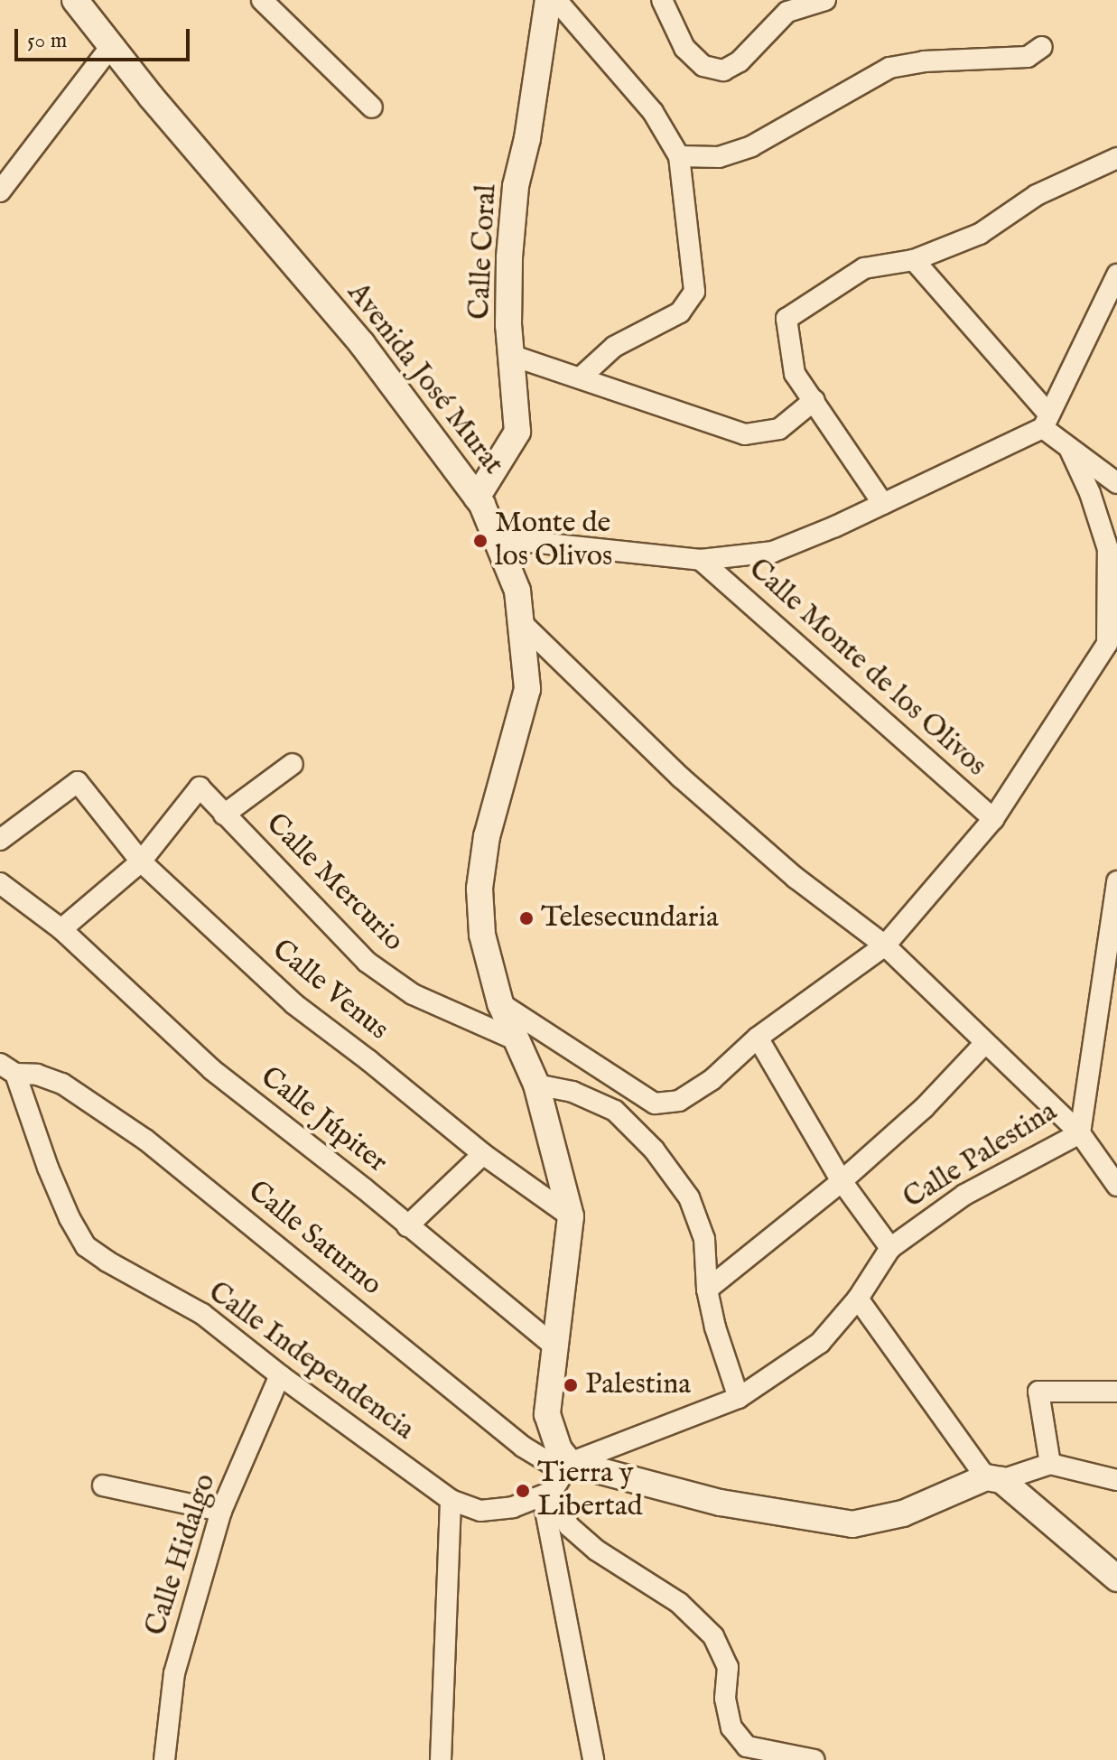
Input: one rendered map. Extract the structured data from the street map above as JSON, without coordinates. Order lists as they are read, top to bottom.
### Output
{
  "streets": {
    "street": [
      "Calle Coral",
      "Avenida José Murat",
      "Calle Monte de los Olivos",
      "Calle Mercurio",
      "Calle Venus",
      "Calle Júpiter",
      "Calle Palestina",
      "Calle Saturno",
      "Calle Independencia",
      "Calle Hidalgo"
    ]
  },
  "crossings": [
    ["Calle Coral", "Avenida José Murat"],
    ["Avenida José Murat", "Calle Monte de los Olivos"],
    ["Avenida José Murat", "Calle Mercurio"],
    ["Avenida José Murat", "Calle Venus"],
    ["Avenida José Murat", "Calle Júpiter"],
    ["Avenida José Murat", "Calle Palestina"],
    ["Avenida José Murat", "Calle Saturno"],
    ["Calle Mercurio", "Calle Venus"],
    ["Calle Palestina", "Calle Saturno"],
    ["Calle Saturno", "Calle Independencia"],
    ["Calle Independencia", "Calle Hidalgo"]
  ],
  "places": [
    "Monte de los Olivos",
    "Telesecundaria",
    "Palestina",
    "Tierra y Libertad"
  ],
  "scale_bar": "50 m"
}
